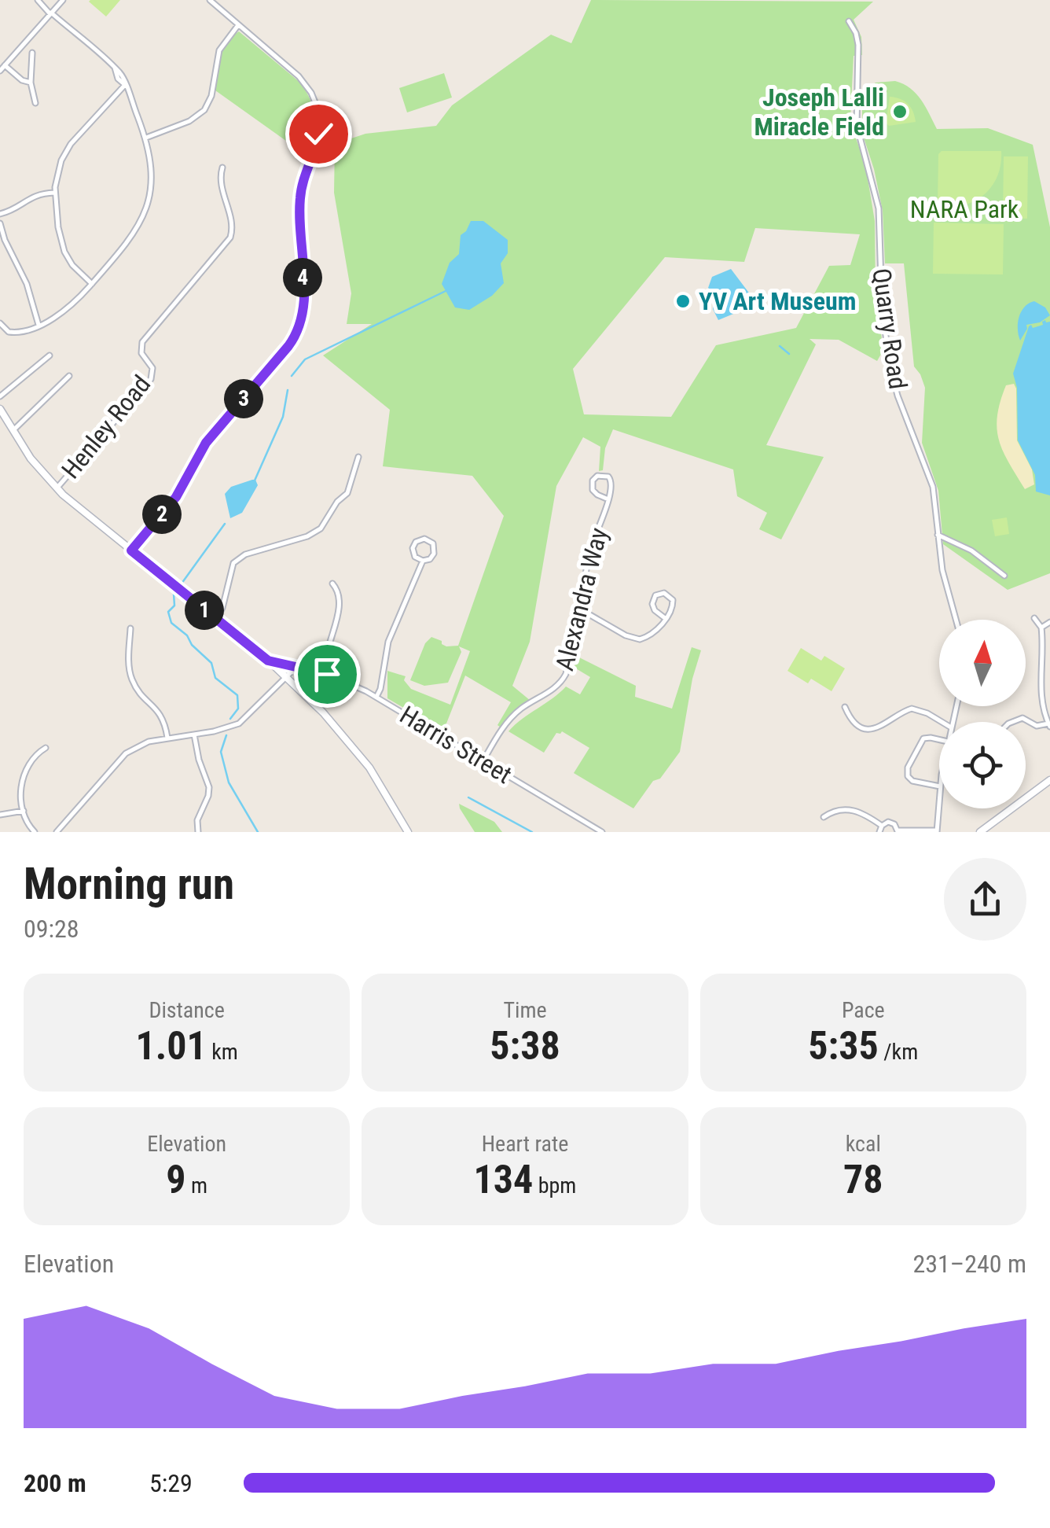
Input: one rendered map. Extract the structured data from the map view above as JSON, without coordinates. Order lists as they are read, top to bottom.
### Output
{
  "streets": {
    "street": [
      "Quarry Road",
      "Henley Road",
      "Alexandra Way",
      "Harris Street"
    ]
  },
  "crossings": [
    ["Alexandra Way", "Harris Street"]
  ],
  "parks": ["NARA Park"],
  "places": ["Joseph Lalli Miracle Field", "YV Art Museum"],
  "north": "top",
  "page": {
    "pins": [
      "4",
      "3",
      "2",
      "1"
    ],
    "heading": ["Morning run", "09:28"],
    "stats": [
      ["Distance", "1.01 km"],
      ["Time", "5:38"],
      ["Pace", "5:35 /km"],
      ["Elevation", "9 m"],
      ["Heart rate", "134 bpm"],
      ["kcal", "78"]
    ],
    "chart": ["Elevation", "231–240 m"],
    "list": [
      {
        "name": "200 m",
        "note": "5:29"
      }
    ]
  }
}
